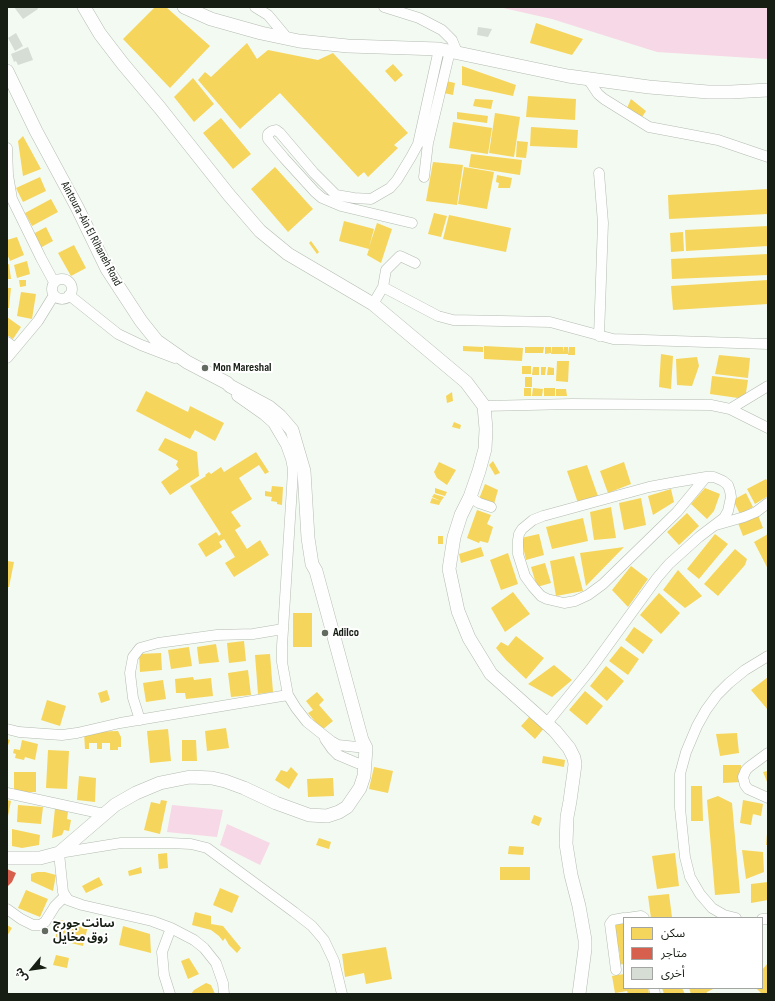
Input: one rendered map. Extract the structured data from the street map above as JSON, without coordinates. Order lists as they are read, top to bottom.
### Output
{
  "streets": {
    "main road": ["Aintoura-Ain El Rihaneh Road"]
  },
  "places": ["Mon Mareshal", "Adilco", "سانت جورج زوق مخايل"],
  "legend": ["سكن", "متاجر", "أخرى"],
  "north": "bottom left"
}
